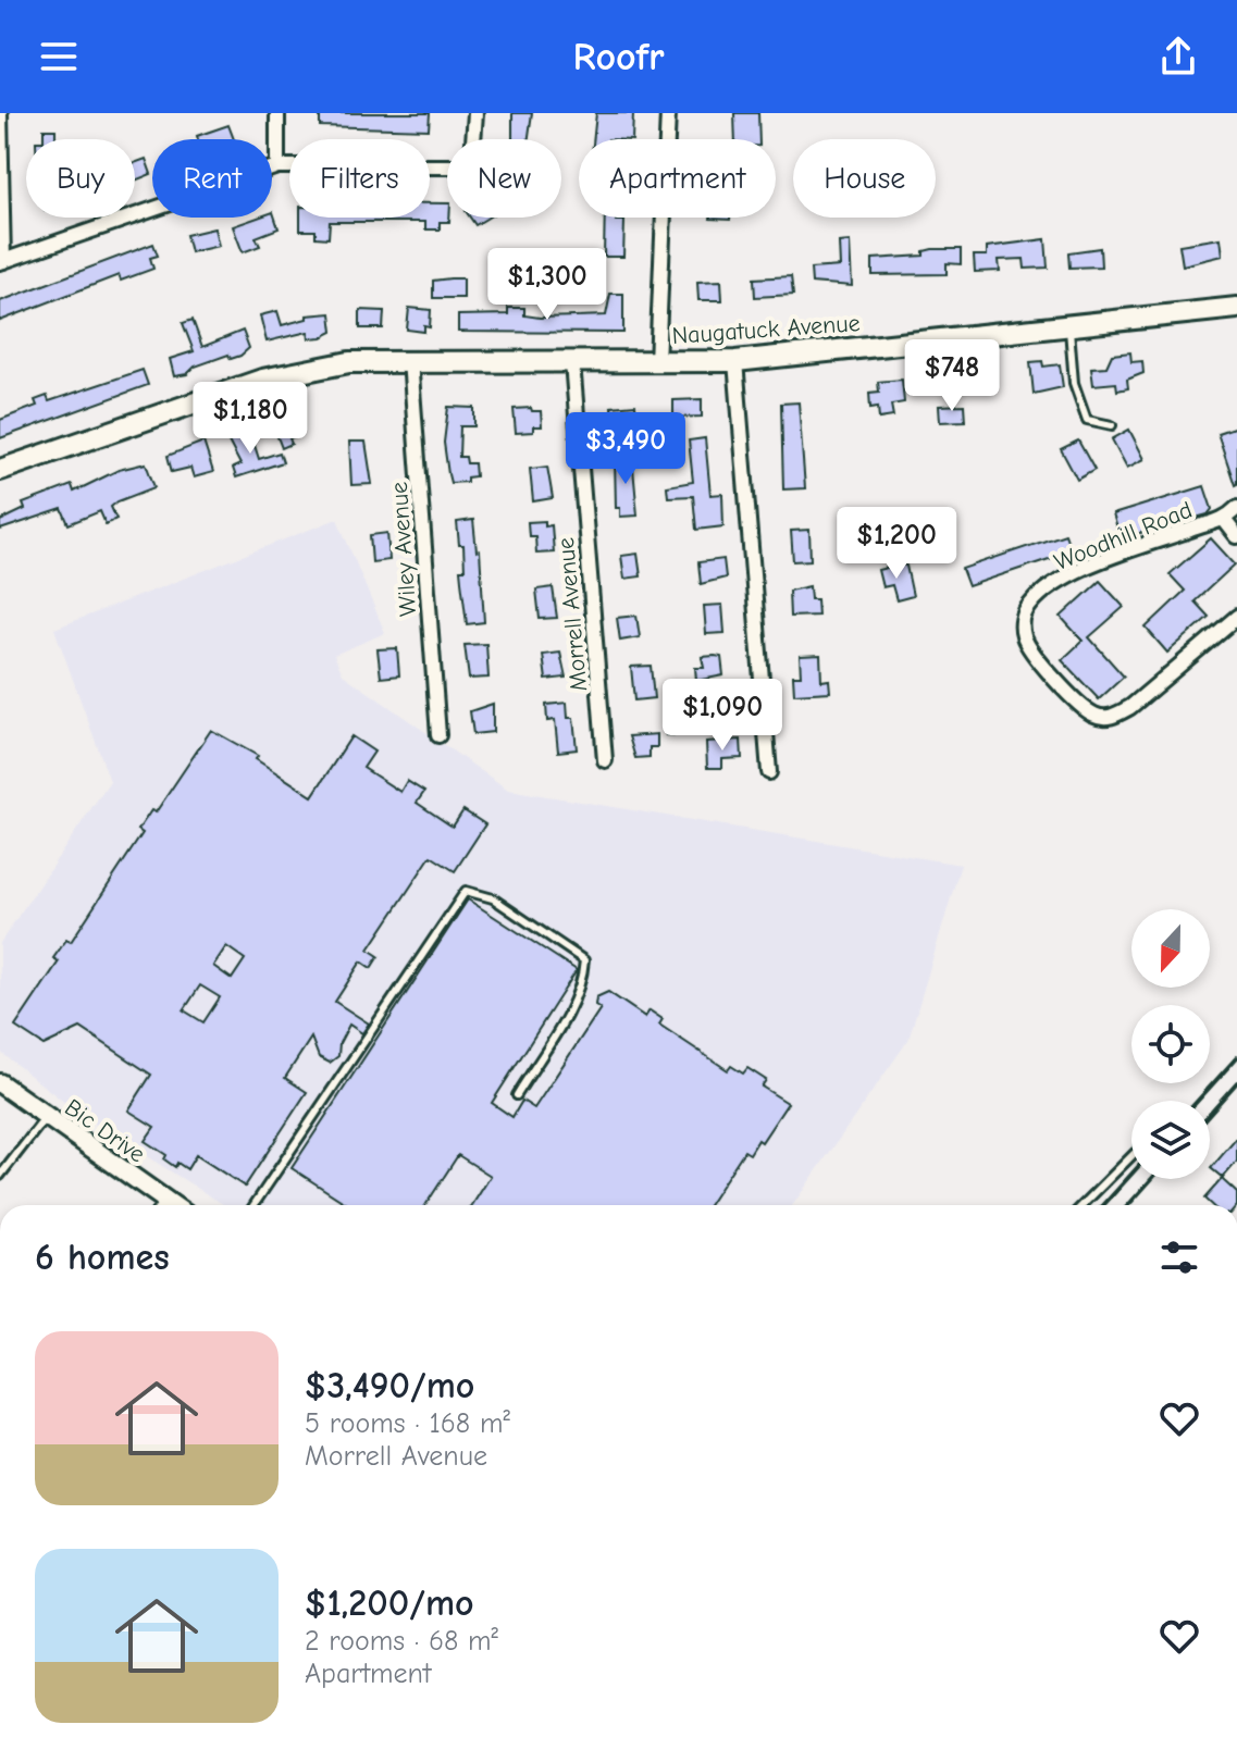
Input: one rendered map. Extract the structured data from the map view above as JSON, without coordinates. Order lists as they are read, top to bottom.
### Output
{
  "streets": {
    "main road": ["Naugatuck Avenue"],
    "street": [
      "Woodhill Road",
      "Wiley Avenue",
      "Morrell Avenue",
      "Bic Drive"
    ]
  },
  "crossings": [
    ["Naugatuck Avenue", "Wiley Avenue"],
    ["Naugatuck Avenue", "Morrell Avenue"]
  ],
  "north": "bottom",
  "page": {
    "header": "Roofr",
    "chip": [
      "Buy",
      "Rent",
      "Filters",
      "New",
      "Apartment",
      "House"
    ],
    "price": [
      "$1,300",
      "$748",
      "$1,180",
      "$3,490",
      "$1,200",
      "$1,090"
    ],
    "heading": "6 homes",
    "list": [
      {
        "name": "$3,490/mo",
        "note": "5 rooms · 168 m² · Morrell Avenue"
      },
      {
        "name": "$1,200/mo",
        "note": "2 rooms · 68 m² · Apartment"
      }
    ]
  }
}
